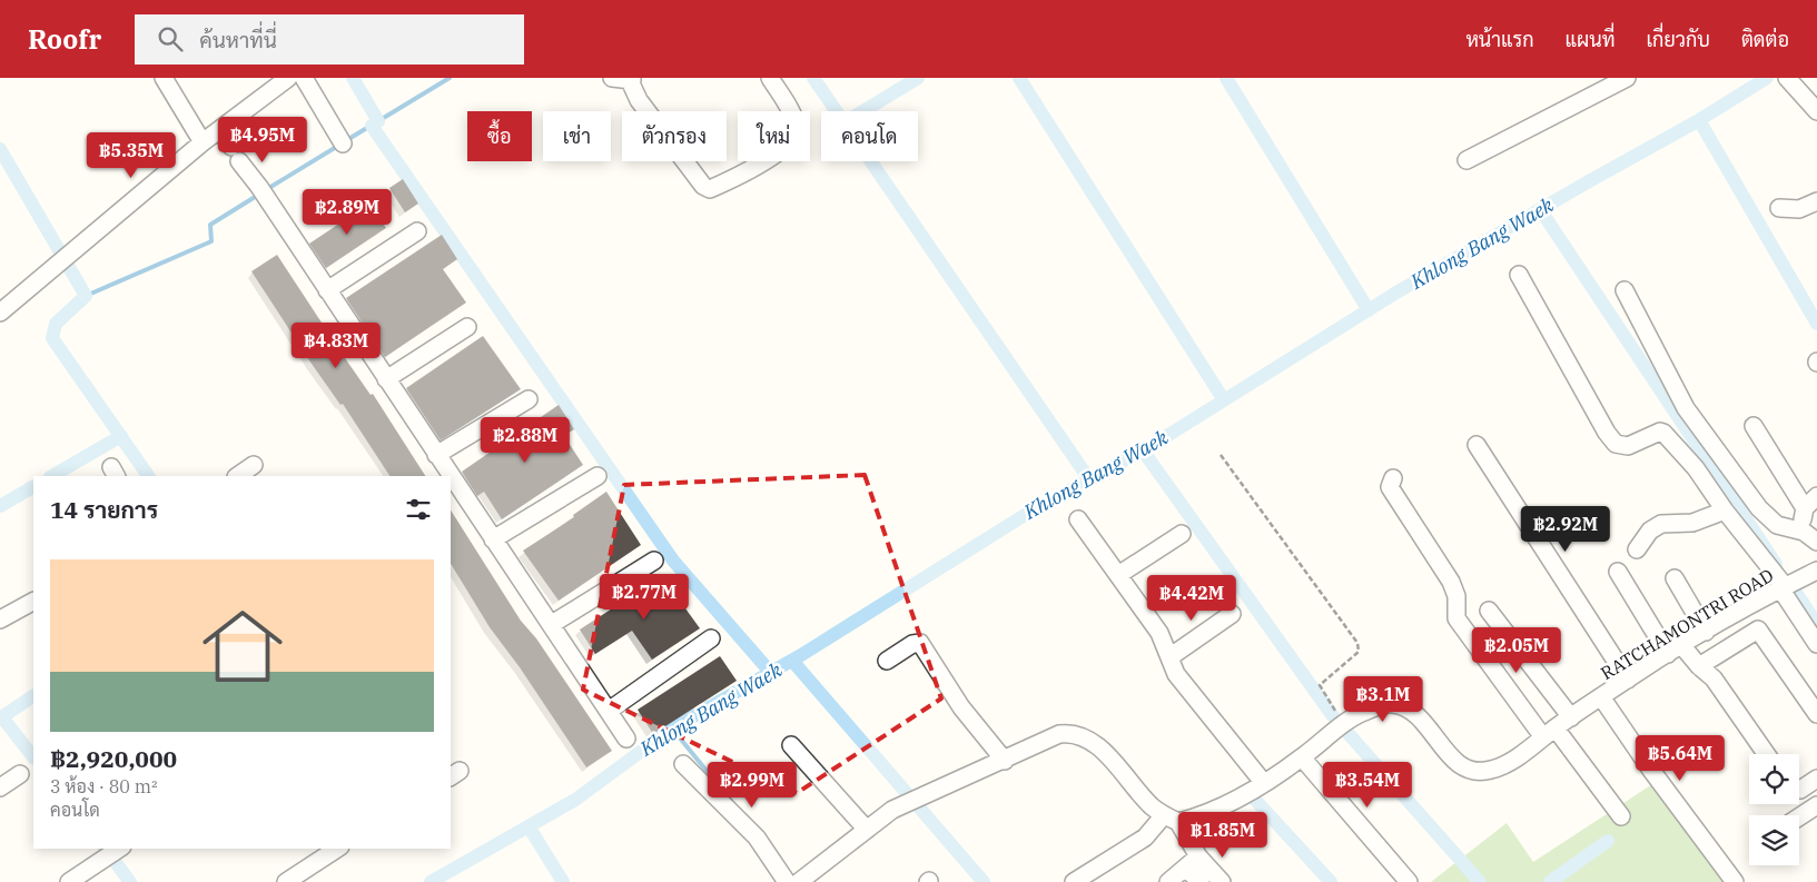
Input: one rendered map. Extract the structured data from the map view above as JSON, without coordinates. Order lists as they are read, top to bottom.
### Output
{
  "streets": {
    "street": ["RATCHAMONTRI ROAD"]
  },
  "water": ["Khlong Bang Waek"],
  "page": {
    "header": "Roofr",
    "search": "ค้นหาที่นี่",
    "nav": [
      "หน้าแรก",
      "แผนที่",
      "เกี่ยวกับ",
      "ติดต่อ"
    ],
    "chip": [
      "ซื้อ",
      "เช่า",
      "ตัวกรอง",
      "ใหม่",
      "คอนโด"
    ],
    "price": [
      "฿4.95M",
      "฿5.35M",
      "฿2.89M",
      "฿4.83M",
      "฿2.88M",
      "฿2.92M",
      "฿2.77M",
      "฿4.42M",
      "฿2.05M",
      "฿3.1M",
      "฿5.64M",
      "฿2.99M",
      "฿3.54M",
      "฿1.85M"
    ],
    "heading": "14 รายการ",
    "list": [
      {
        "name": "฿2,920,000",
        "note": "3 ห้อง · 80 m² · คอนโด"
      }
    ]
  }
}
